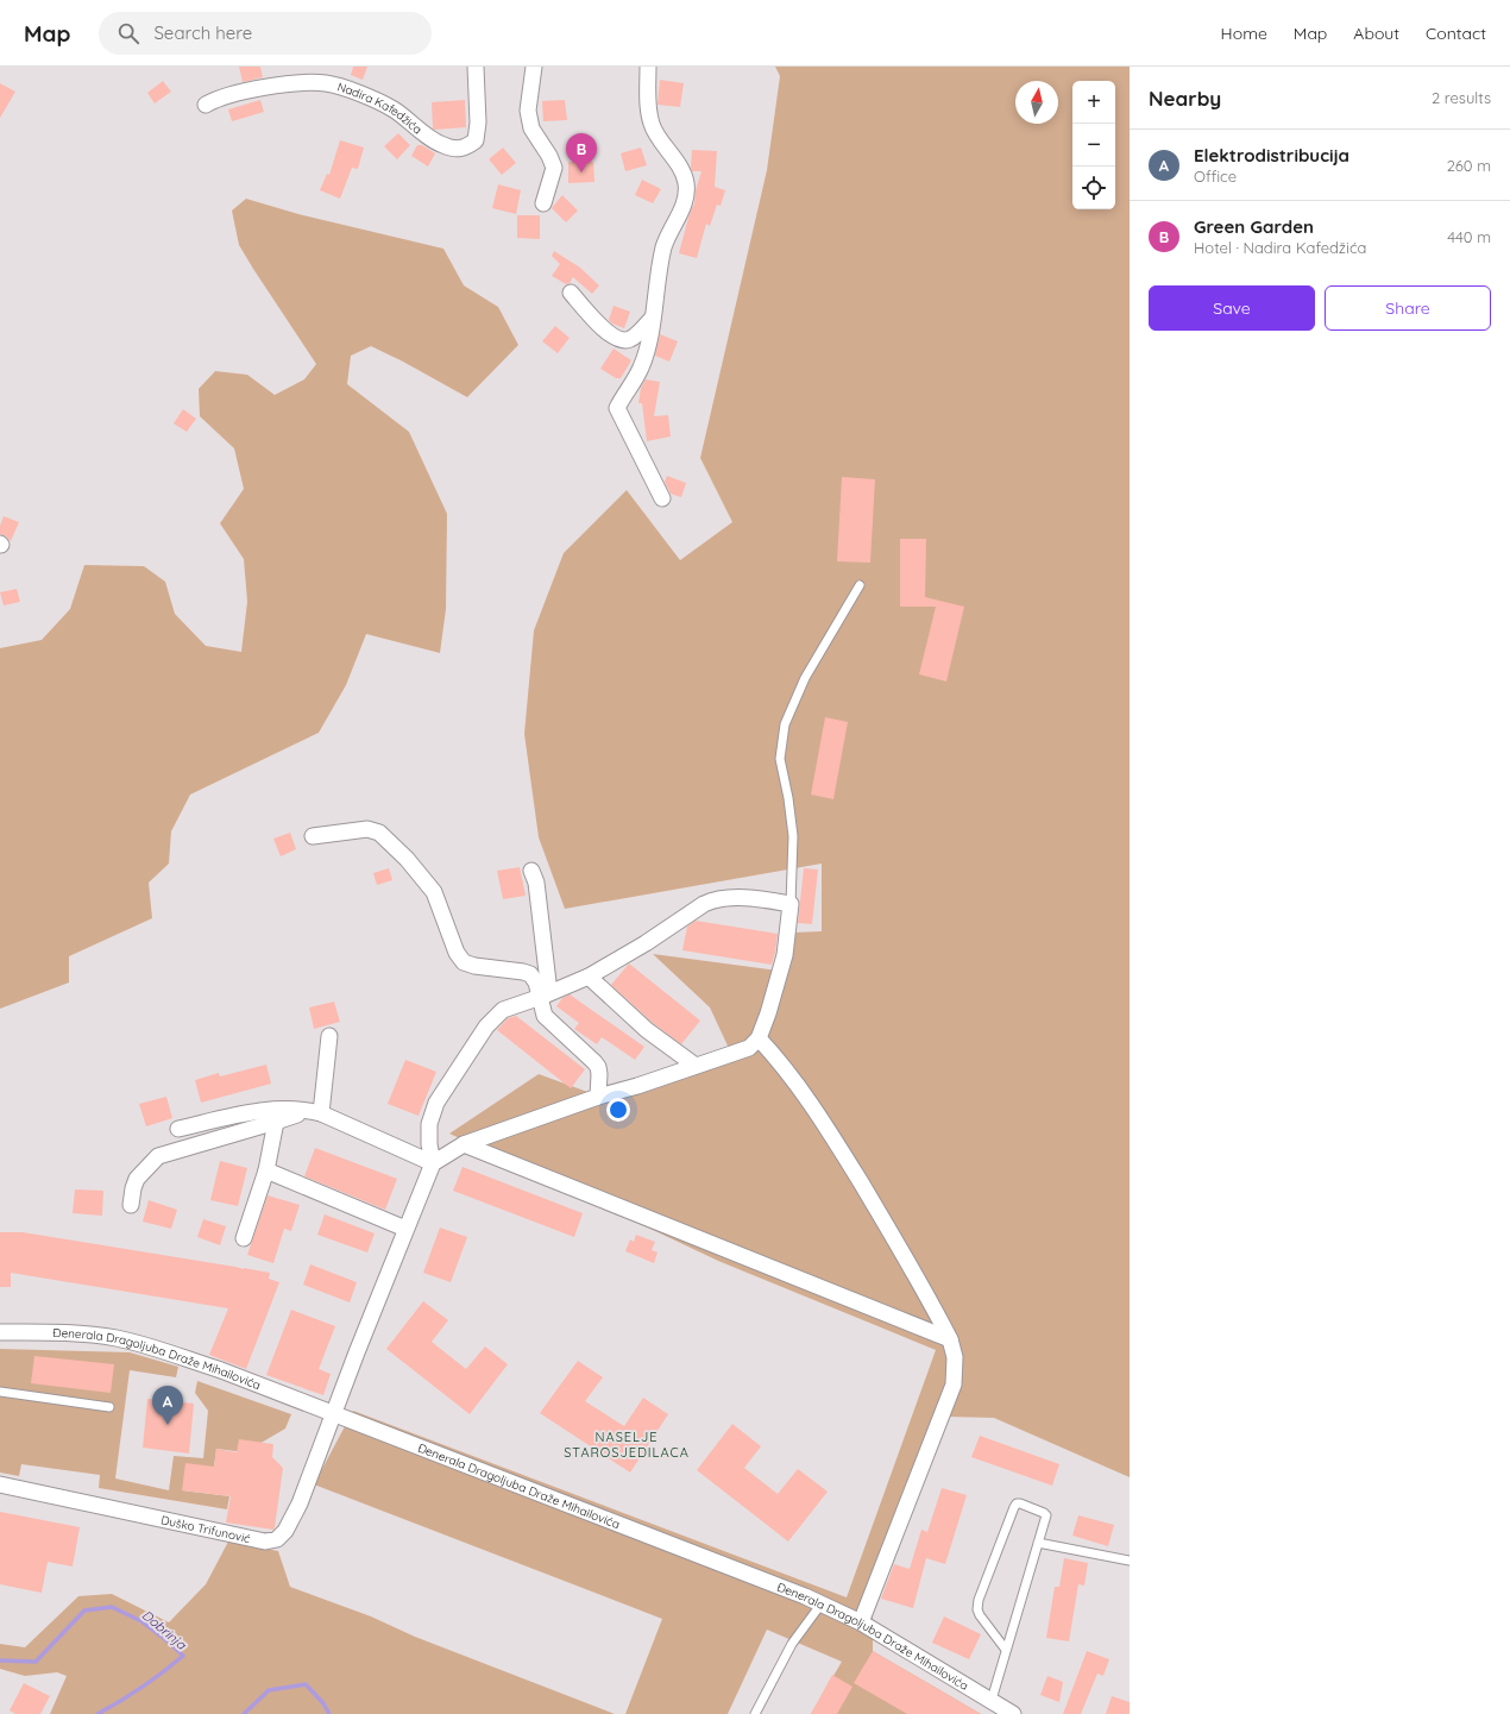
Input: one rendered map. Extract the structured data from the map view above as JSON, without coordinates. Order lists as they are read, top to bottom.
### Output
{
  "streets": {
    "street": ["Nadira Kafedžića", "Đenerala Dragoljuba Draže Mihailovića", "Duško Trifunović"]
  },
  "crossings": [
    ["Đenerala Dragoljuba Draže Mihailovića", "Duško Trifunović"]
  ],
  "districts": ["NASELJE STAROSJEDILACA"],
  "water": ["Dobrinja"],
  "north": "top",
  "page": {
    "header": "Map",
    "search": "Search here",
    "nav": [
      "Home",
      "Map",
      "About",
      "Contact"
    ],
    "heading": ["Nearby", "2 results"],
    "map_buttons": ["+", "−"],
    "list": [
      {
        "mark": "A",
        "name": "Elektrodistribucija",
        "note": "Office",
        "value": "260 m"
      },
      {
        "mark": "B",
        "name": "Green Garden",
        "note": "Hotel · Nadira Kafedžića",
        "value": "440 m"
      }
    ],
    "pins": ["B", "A"],
    "buttons": ["Save", "Share"]
  }
}
